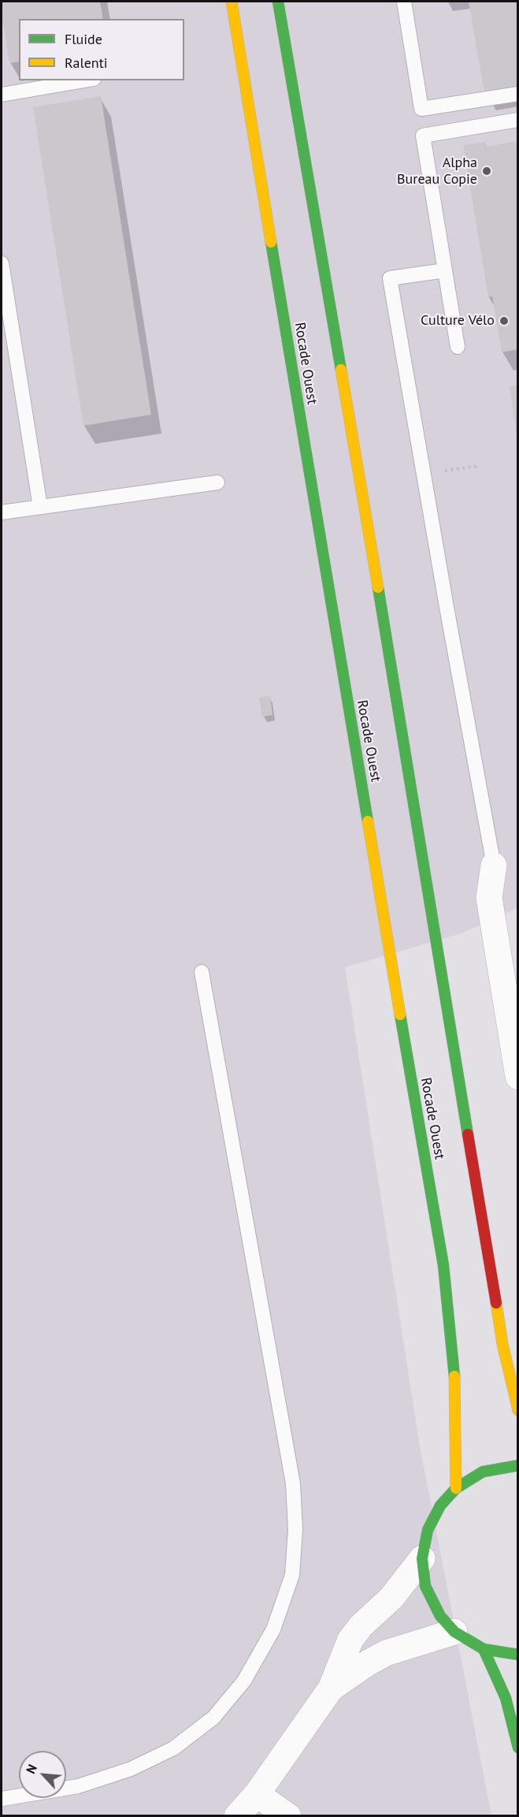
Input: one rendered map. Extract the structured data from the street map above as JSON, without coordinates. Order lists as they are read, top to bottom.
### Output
{
  "streets": {
    "main road": ["Rocade Ouest"]
  },
  "places": ["Alpha Bureau Copie", "Culture Vélo"],
  "legend": ["Fluide", "Ralenti"],
  "north": "top left"
}
